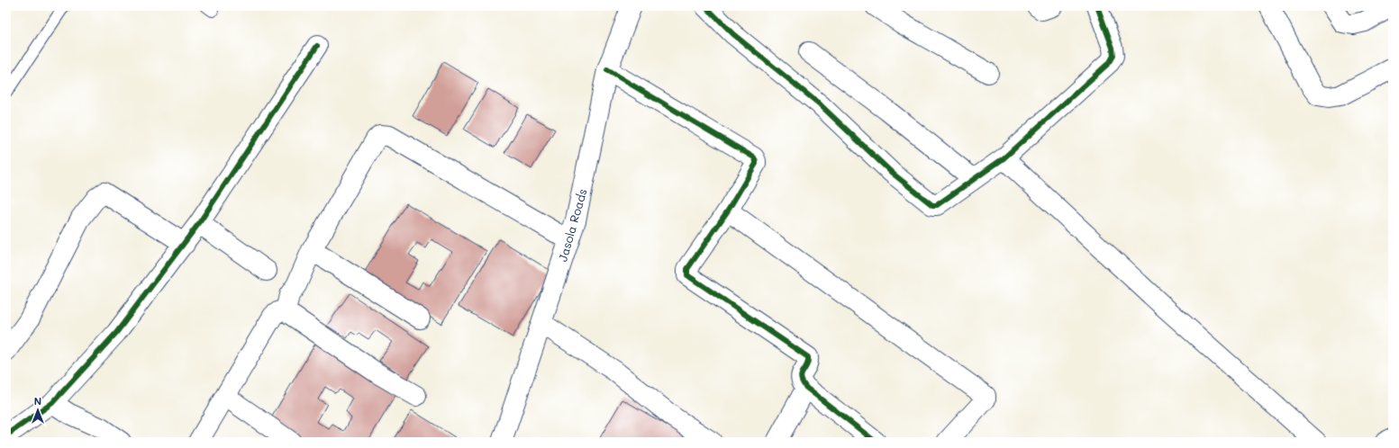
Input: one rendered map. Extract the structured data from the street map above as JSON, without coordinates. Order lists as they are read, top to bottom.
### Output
{
  "streets": {
    "street": ["Jasola Roads"]
  },
  "north": "top"
}
